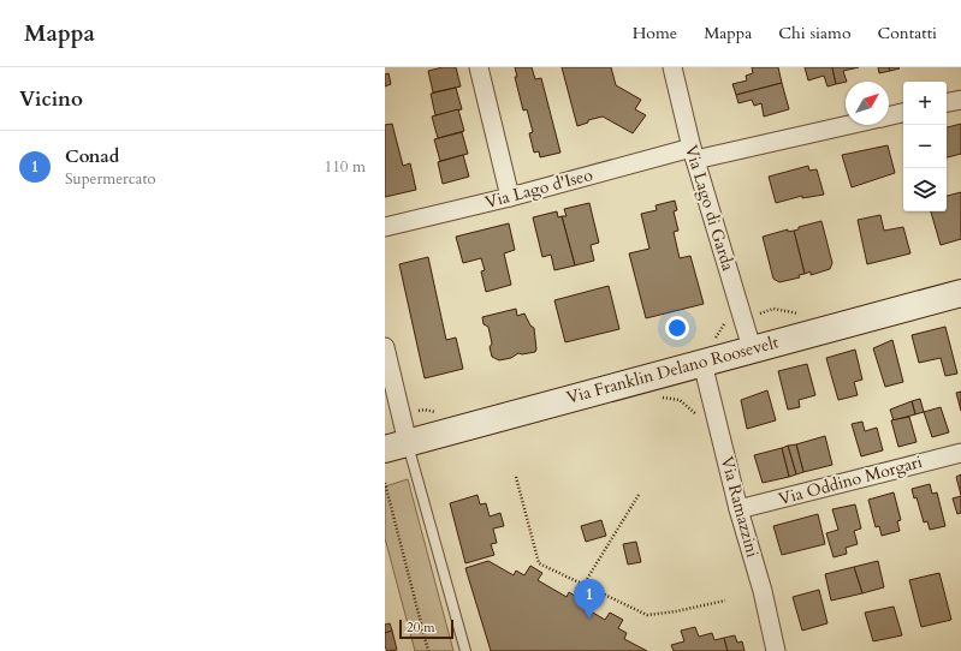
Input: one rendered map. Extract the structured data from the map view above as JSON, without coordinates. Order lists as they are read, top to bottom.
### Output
{
  "streets": {
    "main road": ["Via Franklin Delano Roosevelt"],
    "street": [
      "Via Lago d'Iseo",
      "Via Lago di Garda",
      "Via Oddino Morgari",
      "Via Ramazzini"
    ]
  },
  "crossings": [
    ["Via Lago d'Iseo", "Via Lago di Garda"],
    ["Via Lago di Garda", "Via Franklin Delano Roosevelt"],
    ["Via Franklin Delano Roosevelt", "Via Ramazzini"],
    ["Via Oddino Morgari", "Via Ramazzini"]
  ],
  "scale_bar": "20 m",
  "north": "top right",
  "page": {
    "header": "Mappa",
    "nav": [
      "Home",
      "Mappa",
      "Chi siamo",
      "Contatti"
    ],
    "heading": "Vicino",
    "map_buttons": ["+", "−"],
    "list": [
      {
        "mark": "1",
        "name": "Conad",
        "note": "Supermercato",
        "value": "110 m"
      }
    ],
    "pins": "1",
    "scale": "20 m"
  }
}
